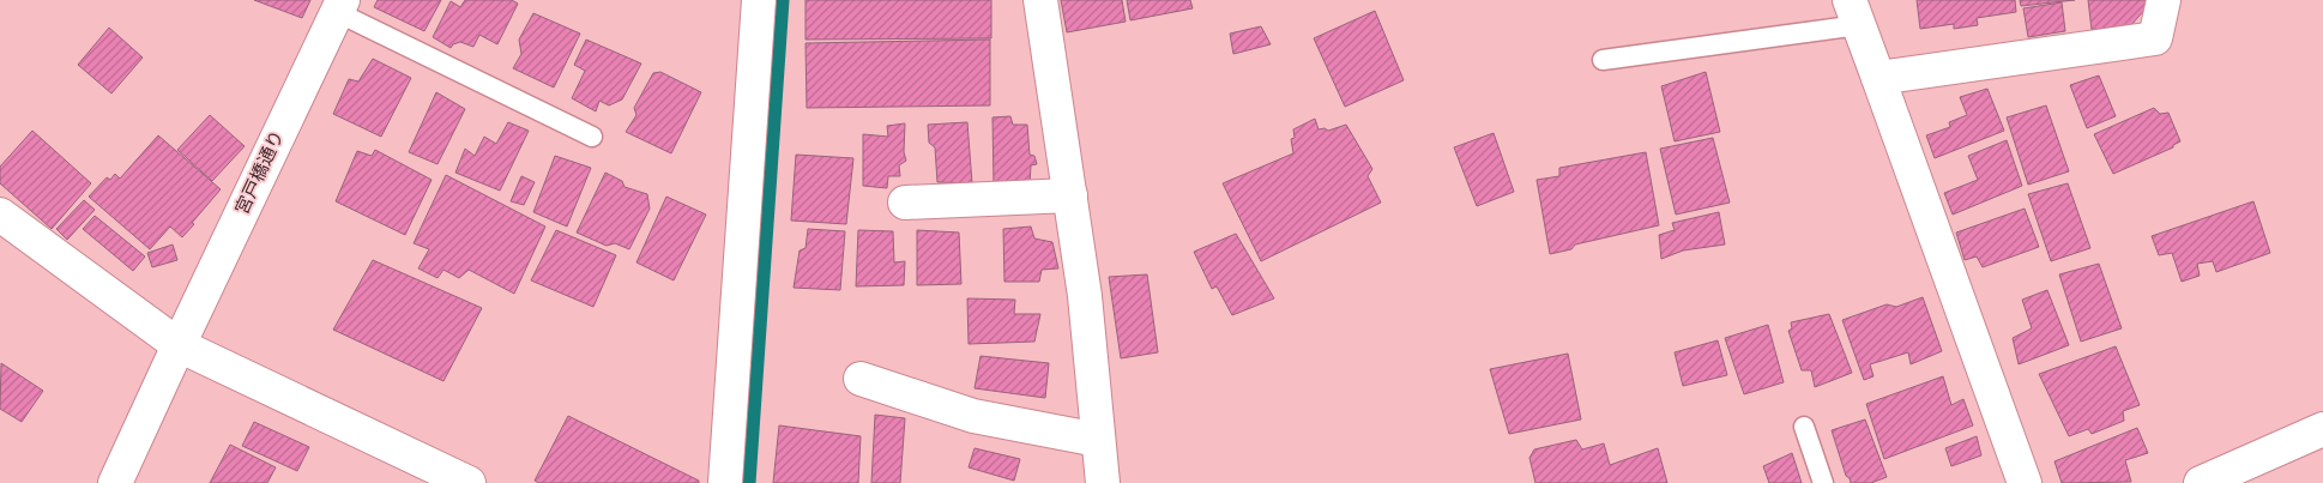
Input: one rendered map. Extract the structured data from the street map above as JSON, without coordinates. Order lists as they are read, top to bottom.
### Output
{
  "streets": {
    "street": ["宮戸橋通り"]
  }
}
